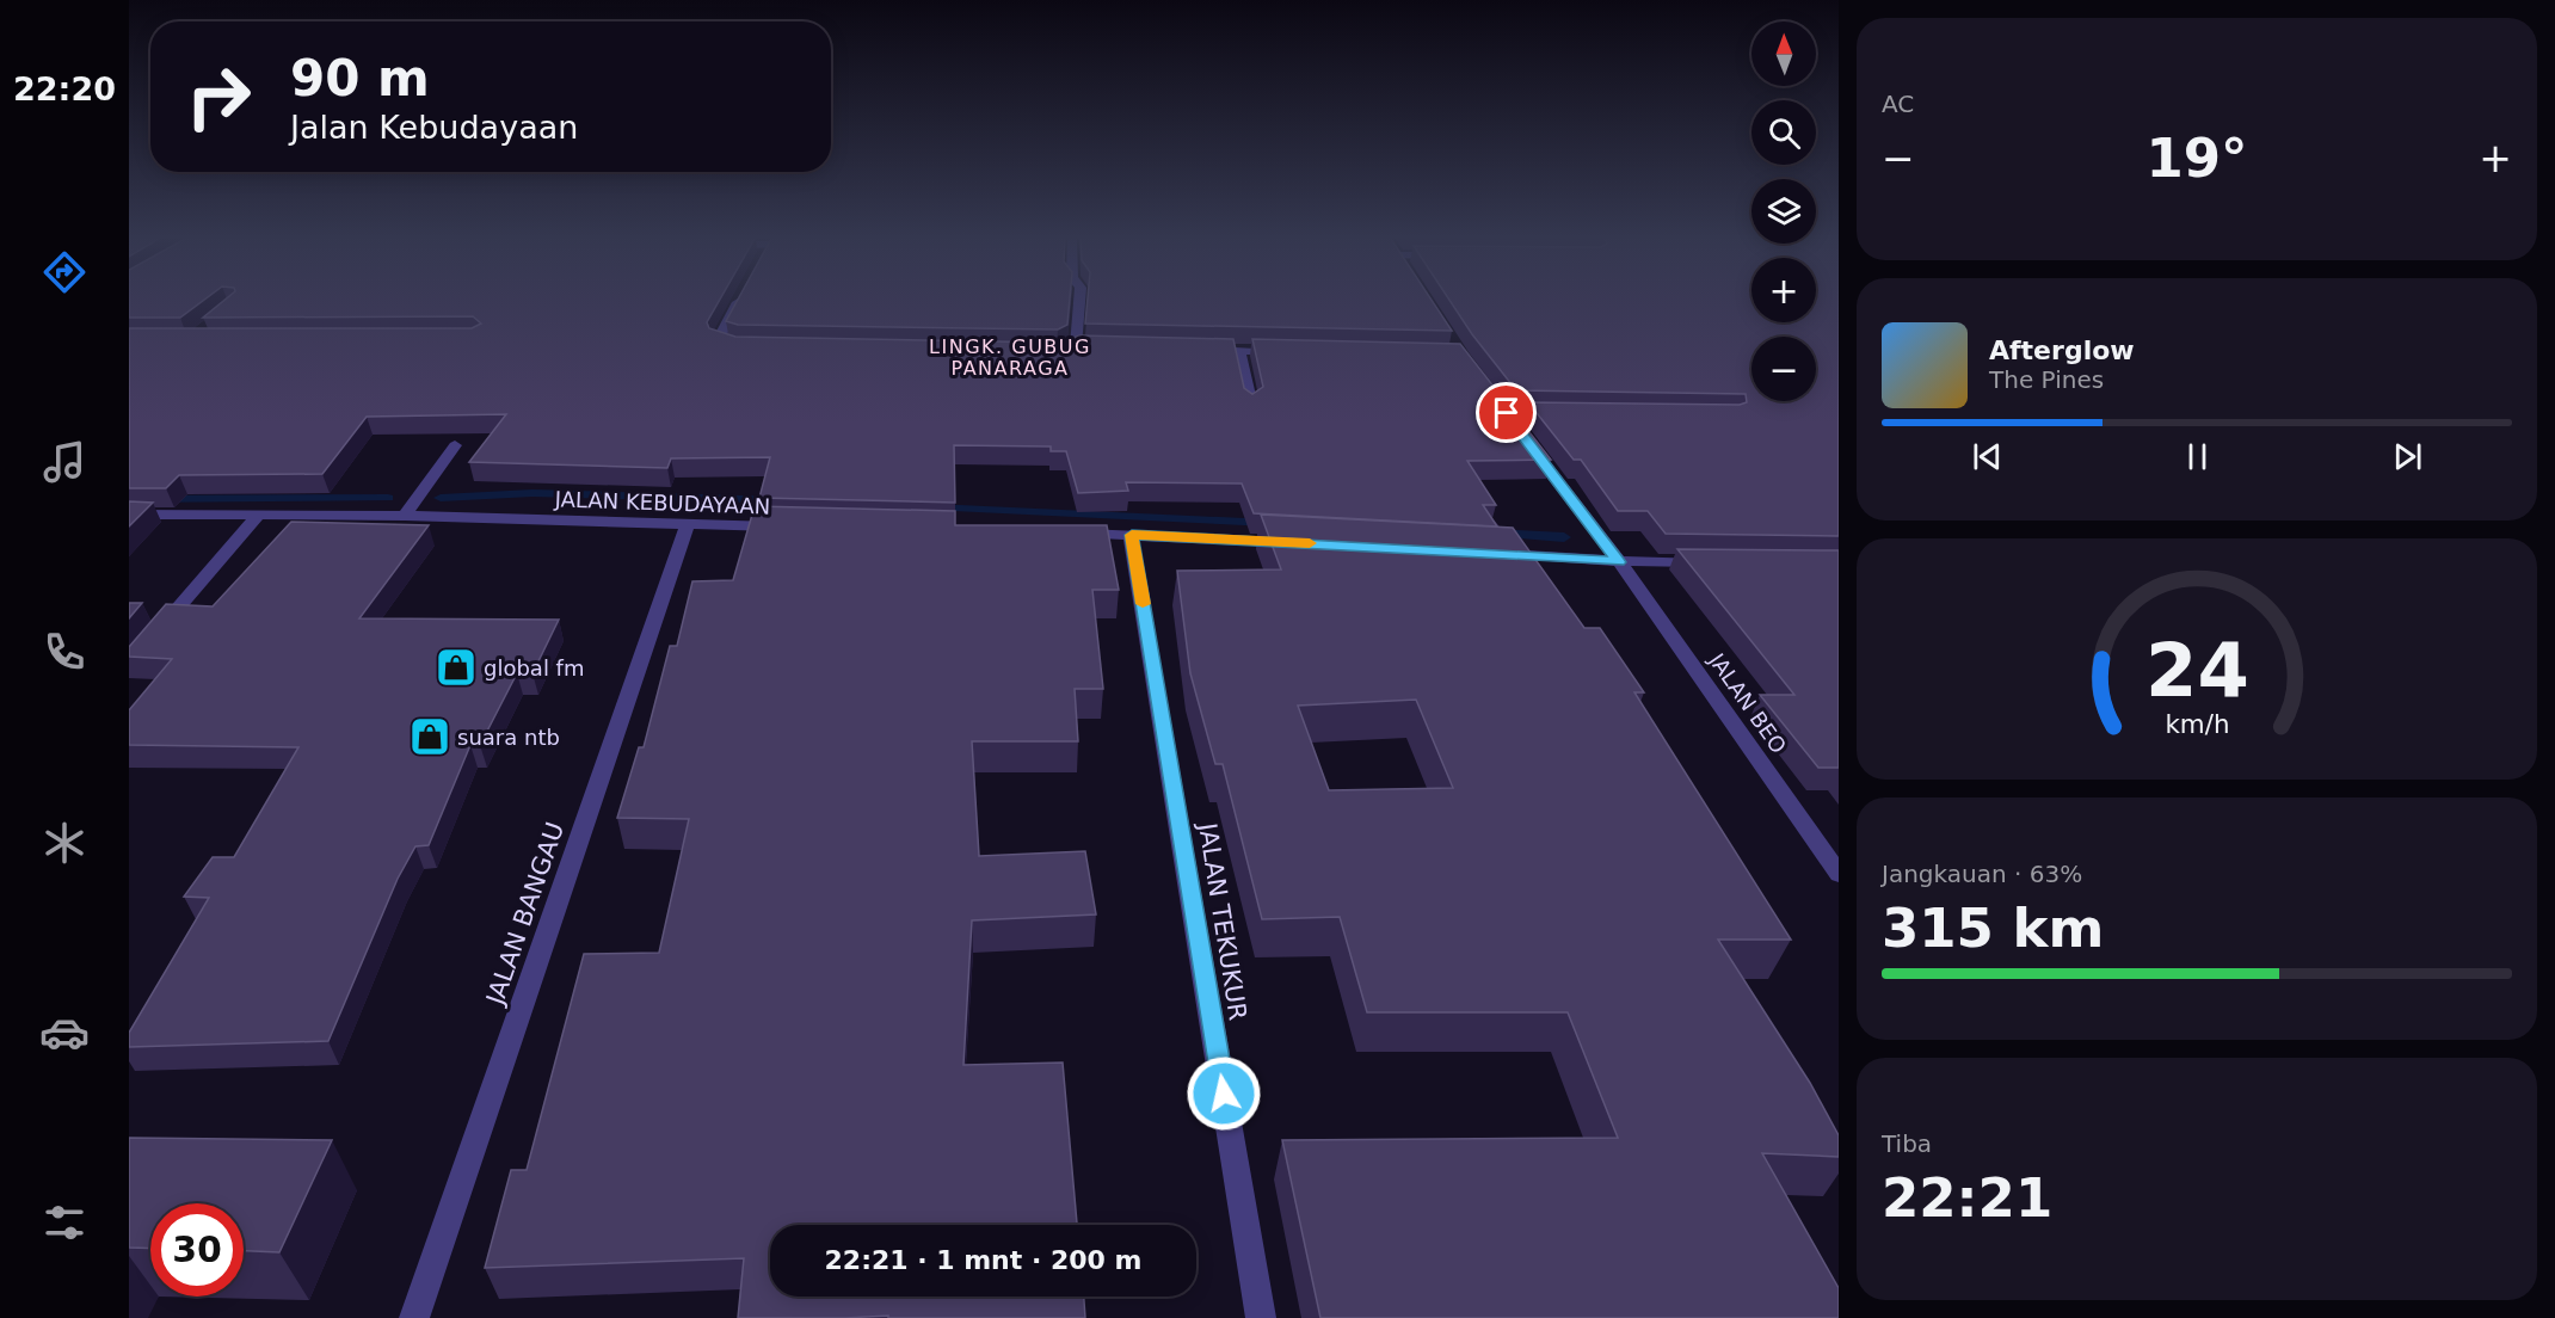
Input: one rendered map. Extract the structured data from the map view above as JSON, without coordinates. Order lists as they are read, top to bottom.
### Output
{
  "streets": {
    "street": [
      "JALAN KEBUDAYAAN",
      "JALAN BEO",
      "JALAN BANGAU",
      "JALAN TEKUKUR"
    ]
  },
  "crossings": [
    ["JALAN KEBUDAYAAN", "JALAN BANGAU"]
  ],
  "districts": ["LINGK. GUBUG PANARAGA"],
  "places": {
    "shop": ["global fm", "suara ntb"]
  },
  "north": "top",
  "page": {
    "tabs": "22:20",
    "tile": [
      "AC",
      ["Jangkauan · 63%", "315 km"],
      ["Tiba", "22:21"]
    ],
    "map_buttons": ["+", "−"],
    "turn": ["90 m", "Jalan Kebudayaan"],
    "heat": ["−", "19°", "+"],
    "song": ["Afterglow", "The Pines"],
    "limit": "30",
    "trip": "22:21 · 1 mnt · 200 m",
    "gauge": ["24", "km/h"]
  }
}
